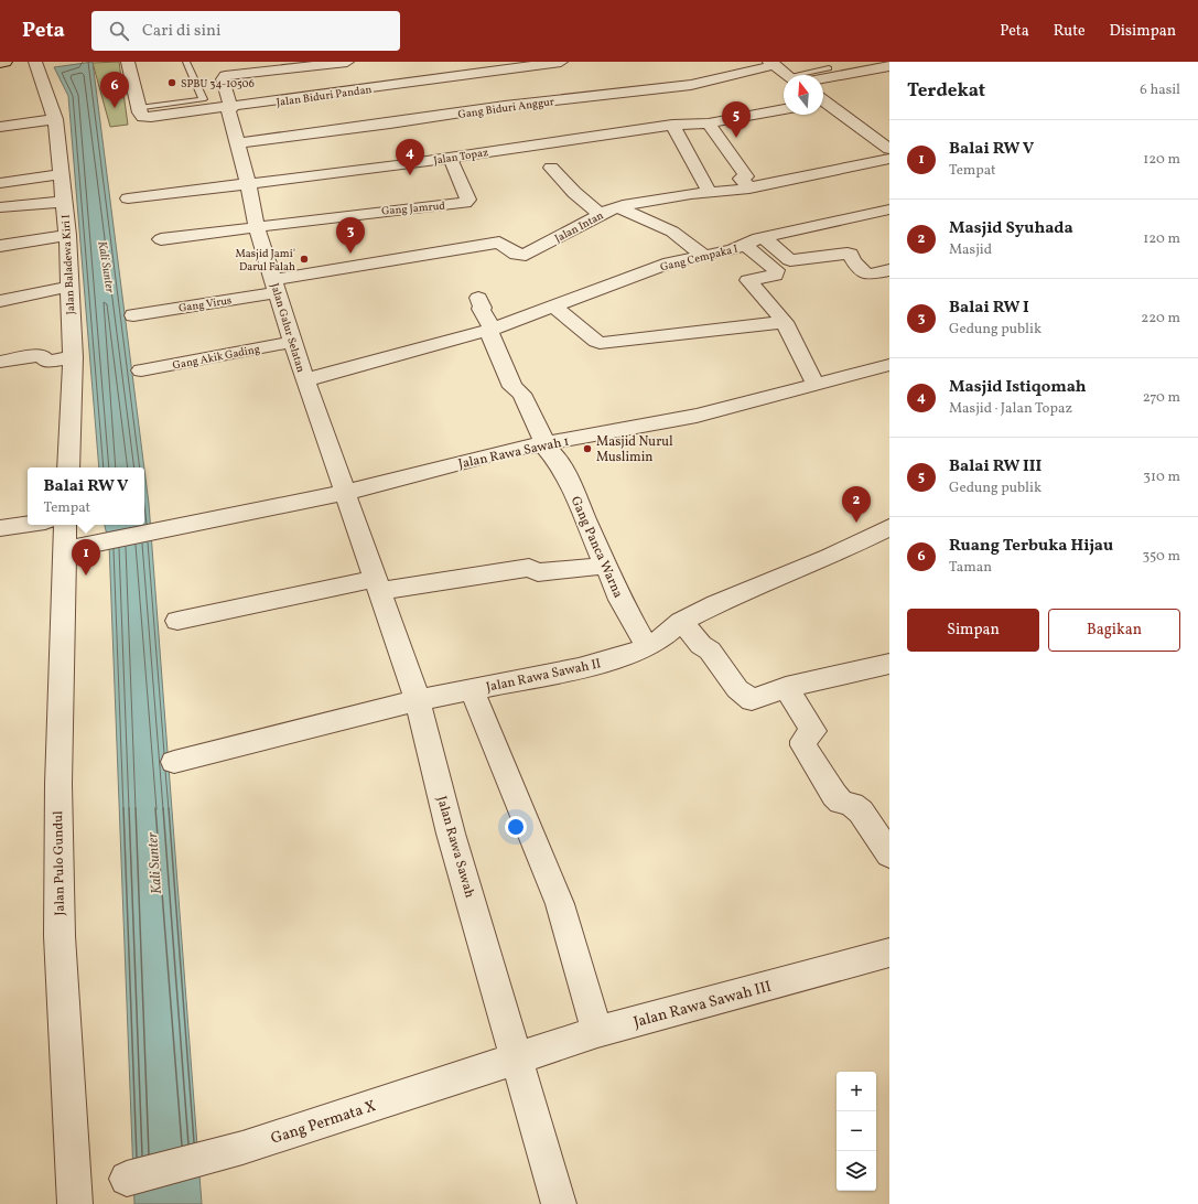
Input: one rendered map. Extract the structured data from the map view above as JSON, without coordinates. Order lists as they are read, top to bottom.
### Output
{
  "streets": {
    "street": [
      "Jalan Biduri Pandan",
      "Gang Biduri Anggur",
      "Jalan Topaz",
      "Gang Jamrud",
      "Jalan Intan",
      "Gang Cempaka I",
      "Jalan Baladewa Kiri I",
      "Gang Virus",
      "Jalan Galur Selatan",
      "Gang Akik Gading",
      "Jalan Rawa Sawah 1",
      "Gang Panca Warna",
      "Jalan Rawa Sawah II",
      "Jalan Rawa Sawah",
      "Jalan Pulo Gundul",
      "Jalan Rawa Sawah III",
      "Gang Permata X"
    ]
  },
  "crossings": [
    ["Jalan Biduri Pandan", "Jalan Galur Selatan"],
    ["Gang Biduri Anggur", "Jalan Galur Selatan"],
    ["Jalan Topaz", "Gang Jamrud"],
    ["Jalan Topaz", "Jalan Galur Selatan"],
    ["Gang Jamrud", "Jalan Galur Selatan"],
    ["Jalan Intan", "Gang Virus"],
    ["Jalan Intan", "Jalan Galur Selatan"],
    ["Gang Cempaka I", "Gang Panca Warna"],
    ["Gang Virus", "Jalan Galur Selatan"],
    ["Jalan Galur Selatan", "Gang Akik Gading"],
    ["Jalan Galur Selatan", "Jalan Rawa Sawah 1"],
    ["Jalan Galur Selatan", "Jalan Rawa Sawah"],
    ["Jalan Rawa Sawah 1", "Gang Panca Warna"],
    ["Jalan Rawa Sawah 1", "Jalan Rawa Sawah"],
    ["Jalan Rawa Sawah 1", "Jalan Pulo Gundul"],
    ["Gang Panca Warna", "Jalan Rawa Sawah II"],
    ["Jalan Rawa Sawah II", "Jalan Rawa Sawah"],
    ["Jalan Rawa Sawah", "Jalan Rawa Sawah III"],
    ["Jalan Rawa Sawah", "Gang Permata X"],
    ["Jalan Rawa Sawah III", "Gang Permata X"]
  ],
  "water": ["Kali Sunter"],
  "places": ["SPBU 34-10506", "Masjid Jami' Darul Falah", "Masjid Nurul Muslimin"],
  "north": "top",
  "page": {
    "header": "Peta",
    "search": "Cari di sini",
    "nav": ["Peta", "Rute", "Disimpan"],
    "heading": ["Terdekat", "6 hasil"],
    "pins": [
      "6",
      "5",
      "4",
      "3",
      "2",
      "1"
    ],
    "list": [
      {
        "mark": "1",
        "name": "Balai RW V",
        "note": "Tempat",
        "value": "120 m"
      },
      {
        "mark": "2",
        "name": "Masjid Syuhada",
        "note": "Masjid",
        "value": "120 m"
      },
      {
        "mark": "3",
        "name": "Balai RW I",
        "note": "Gedung publik",
        "value": "220 m"
      },
      {
        "mark": "4",
        "name": "Masjid Istiqomah",
        "note": "Masjid · Jalan Topaz",
        "value": "270 m"
      },
      {
        "mark": "5",
        "name": "Balai RW III",
        "note": "Gedung publik",
        "value": "310 m"
      },
      {
        "mark": "6",
        "name": "Ruang Terbuka Hijau",
        "note": "Taman",
        "value": "350 m"
      }
    ],
    "popup": ["Balai RW V", "Tempat"],
    "buttons": ["Simpan", "Bagikan"],
    "map_buttons": ["+", "−"]
  }
}
